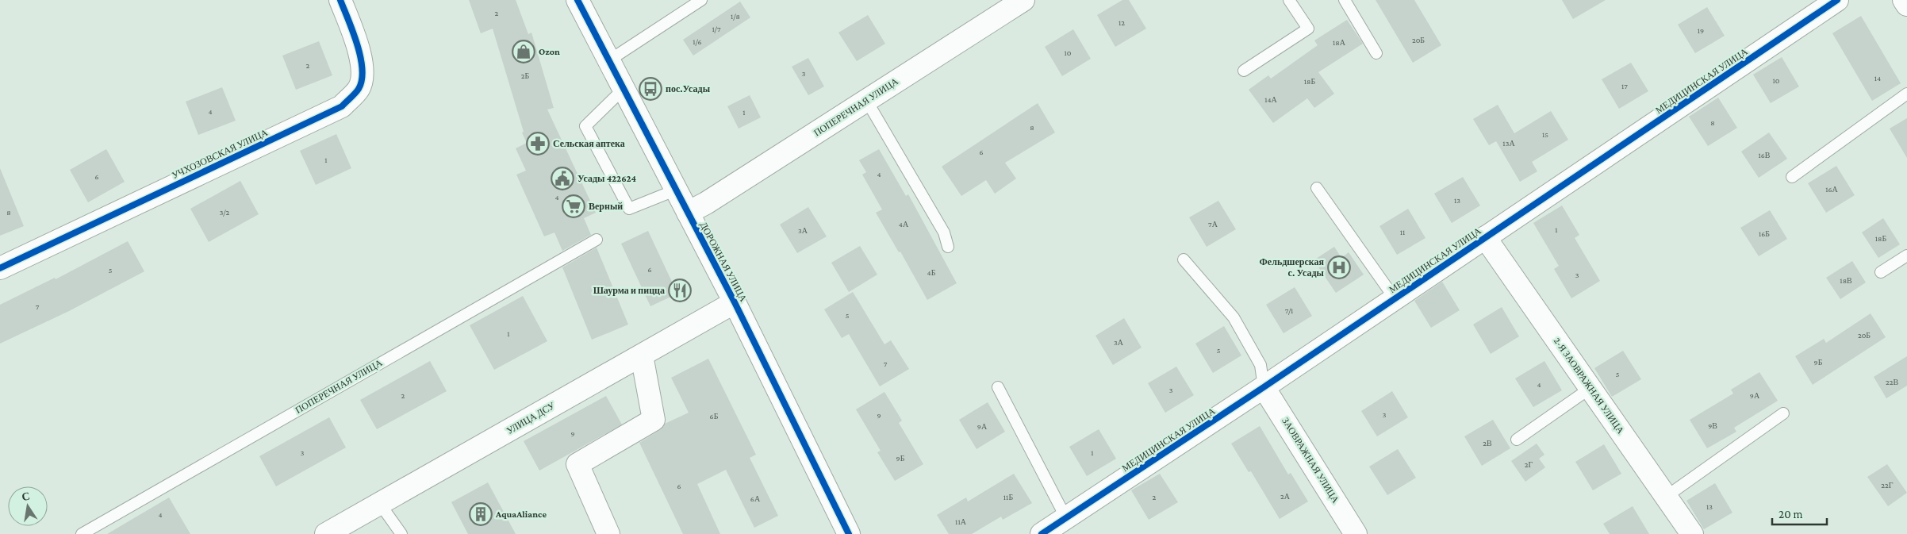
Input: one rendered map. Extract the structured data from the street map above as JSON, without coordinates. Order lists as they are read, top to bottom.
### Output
{
  "streets": {
    "street": [
      "МЕДИЦИНСКАЯ УЛИЦА",
      "ПОПЕРЕЧНАЯ УЛИЦА",
      "УЧХОЗОВСКАЯ УЛИЦА",
      "ДОРОЖНАЯ УЛИЦА",
      "2-Я ЗАОВРАЖНАЯ УЛИЦА",
      "УЛИЦА ДСУ",
      "ЗАОВРАЖНАЯ УЛИЦА"
    ]
  },
  "crossings": [
    ["МЕДИЦИНСКАЯ УЛИЦА", "2-Я ЗАОВРАЖНАЯ УЛИЦА"],
    ["МЕДИЦИНСКАЯ УЛИЦА", "ЗАОВРАЖНАЯ УЛИЦА"],
    ["ПОПЕРЕЧНАЯ УЛИЦА", "ДОРОЖНАЯ УЛИЦА"],
    ["ДОРОЖНАЯ УЛИЦА", "УЛИЦА ДСУ"]
  ],
  "places": {
    "shop": ["Ozon"],
    "bus stop": ["пос.Усады"],
    "pharmacy": ["Сельская аптека"],
    "public building": ["Усады 422624"],
    "supermarket": ["Верный"],
    "hospital": ["Фельдшерская с. Усады"],
    "restaurant": ["Шаурма и пицца"],
    "building": ["AquaAliance"]
  },
  "house_numbers": [
    "2",
    "1/8",
    "12",
    "1/7",
    "19",
    "20Б",
    "1/6",
    "18А",
    "10",
    "2",
    "3",
    "2Б",
    "14",
    "10",
    "18Б",
    "17",
    "14А",
    "4",
    "1",
    "8",
    "8",
    "15",
    "13А",
    "6",
    "16В",
    "1",
    "4",
    "6",
    "16А",
    "4",
    "13",
    "8",
    "3/2",
    "4А",
    "7А",
    "1",
    "3А",
    "11",
    "16Б",
    "18Б",
    "6",
    "5",
    "4Б",
    "3",
    "18В",
    "7",
    "7/1",
    "5",
    "1",
    "20Б",
    "3А",
    "5",
    "9Б",
    "7",
    "5",
    "22В",
    "4",
    "3",
    "2",
    "9А",
    "3",
    "9",
    "6Б",
    "9В",
    "9А",
    "9",
    "2В",
    "3",
    "1",
    "9Б",
    "2Г",
    "22Г",
    "6",
    "2А",
    "11Б",
    "2",
    "6А",
    "13",
    "4",
    "11А"
  ],
  "scale_bar": "20 m",
  "north": "top"
}
